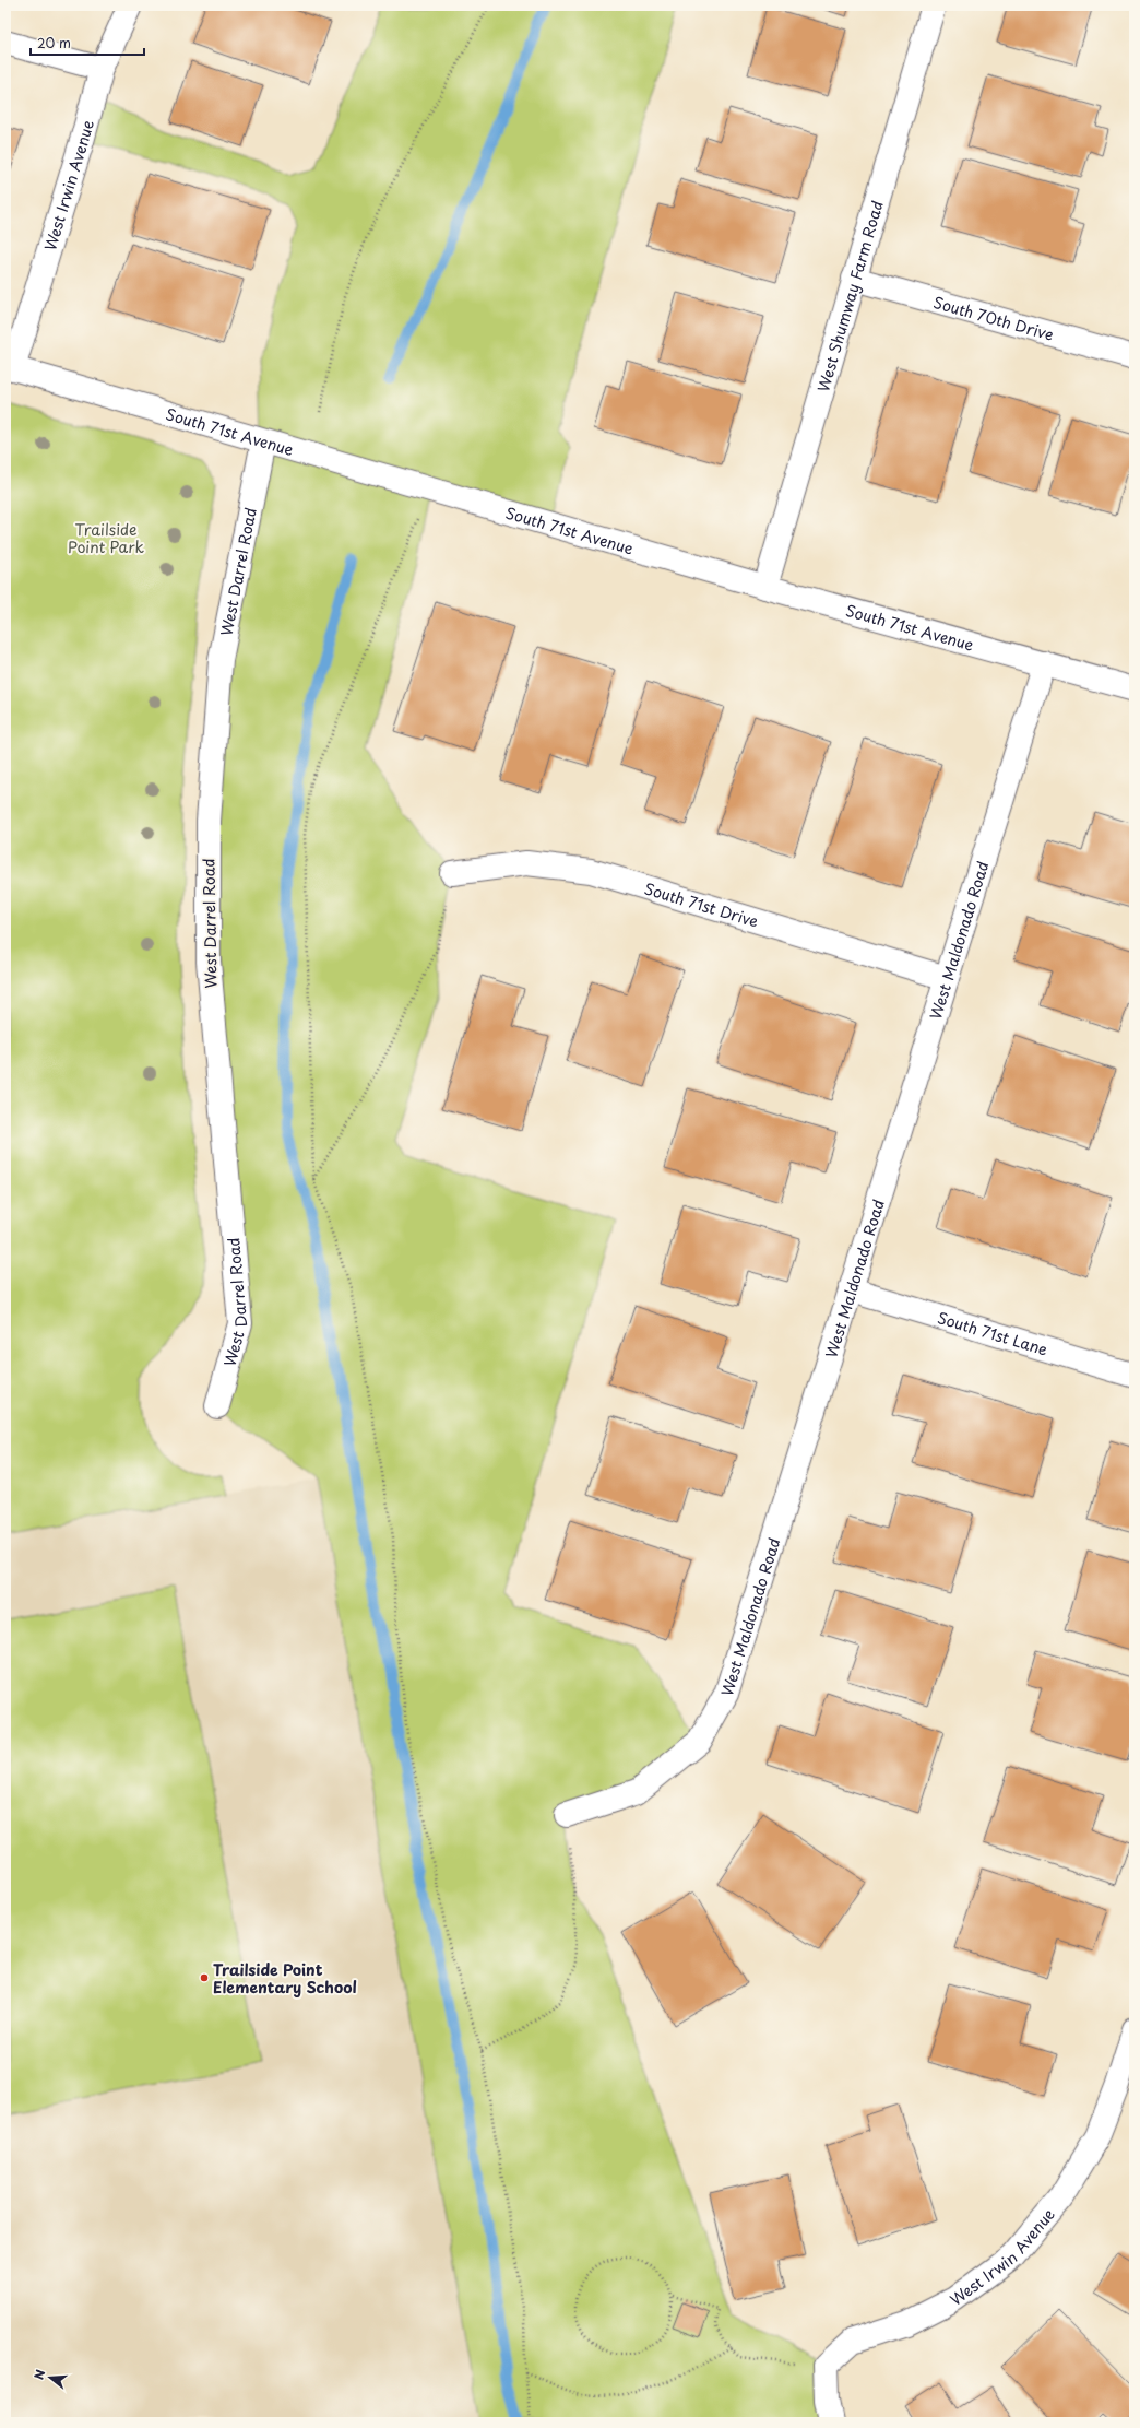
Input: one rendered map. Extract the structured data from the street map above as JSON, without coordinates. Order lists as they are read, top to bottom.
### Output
{
  "streets": {
    "street": [
      "West Irwin Avenue",
      "West Shumway Farm Road",
      "South 70th Drive",
      "South 71st Avenue",
      "West Darrel Road",
      "South 71st Drive",
      "West Maldonado Road",
      "South 71st Lane"
    ]
  },
  "crossings": [
    ["West Irwin Avenue", "South 71st Avenue"],
    ["West Shumway Farm Road", "South 70th Drive"],
    ["West Shumway Farm Road", "South 71st Avenue"],
    ["South 71st Avenue", "West Darrel Road"],
    ["South 71st Avenue", "West Maldonado Road"],
    ["South 71st Drive", "West Maldonado Road"],
    ["West Maldonado Road", "South 71st Lane"]
  ],
  "parks": ["Trailside Point Park"],
  "places": ["Trailside Point Elementary School"],
  "scale_bar": "20 m",
  "north": "left"
}
